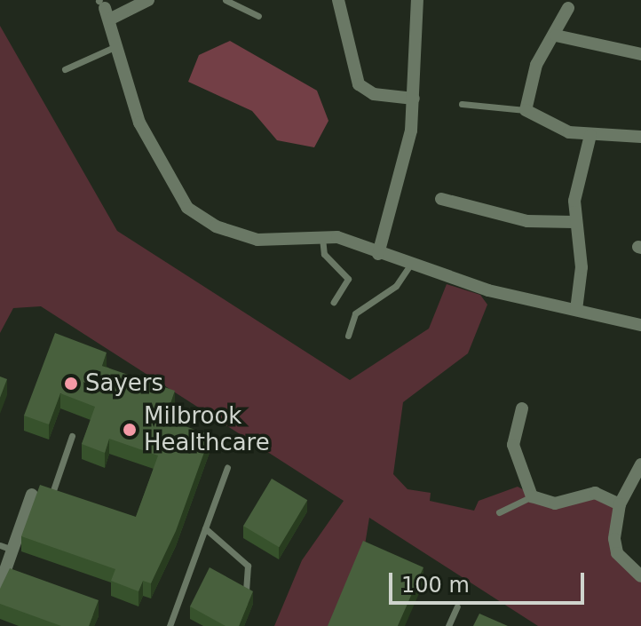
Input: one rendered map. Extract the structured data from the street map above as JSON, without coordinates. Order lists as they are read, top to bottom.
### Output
{
  "places": ["Sayers", "Milbrook Healthcare"],
  "scale_bar": "100 m"
}
